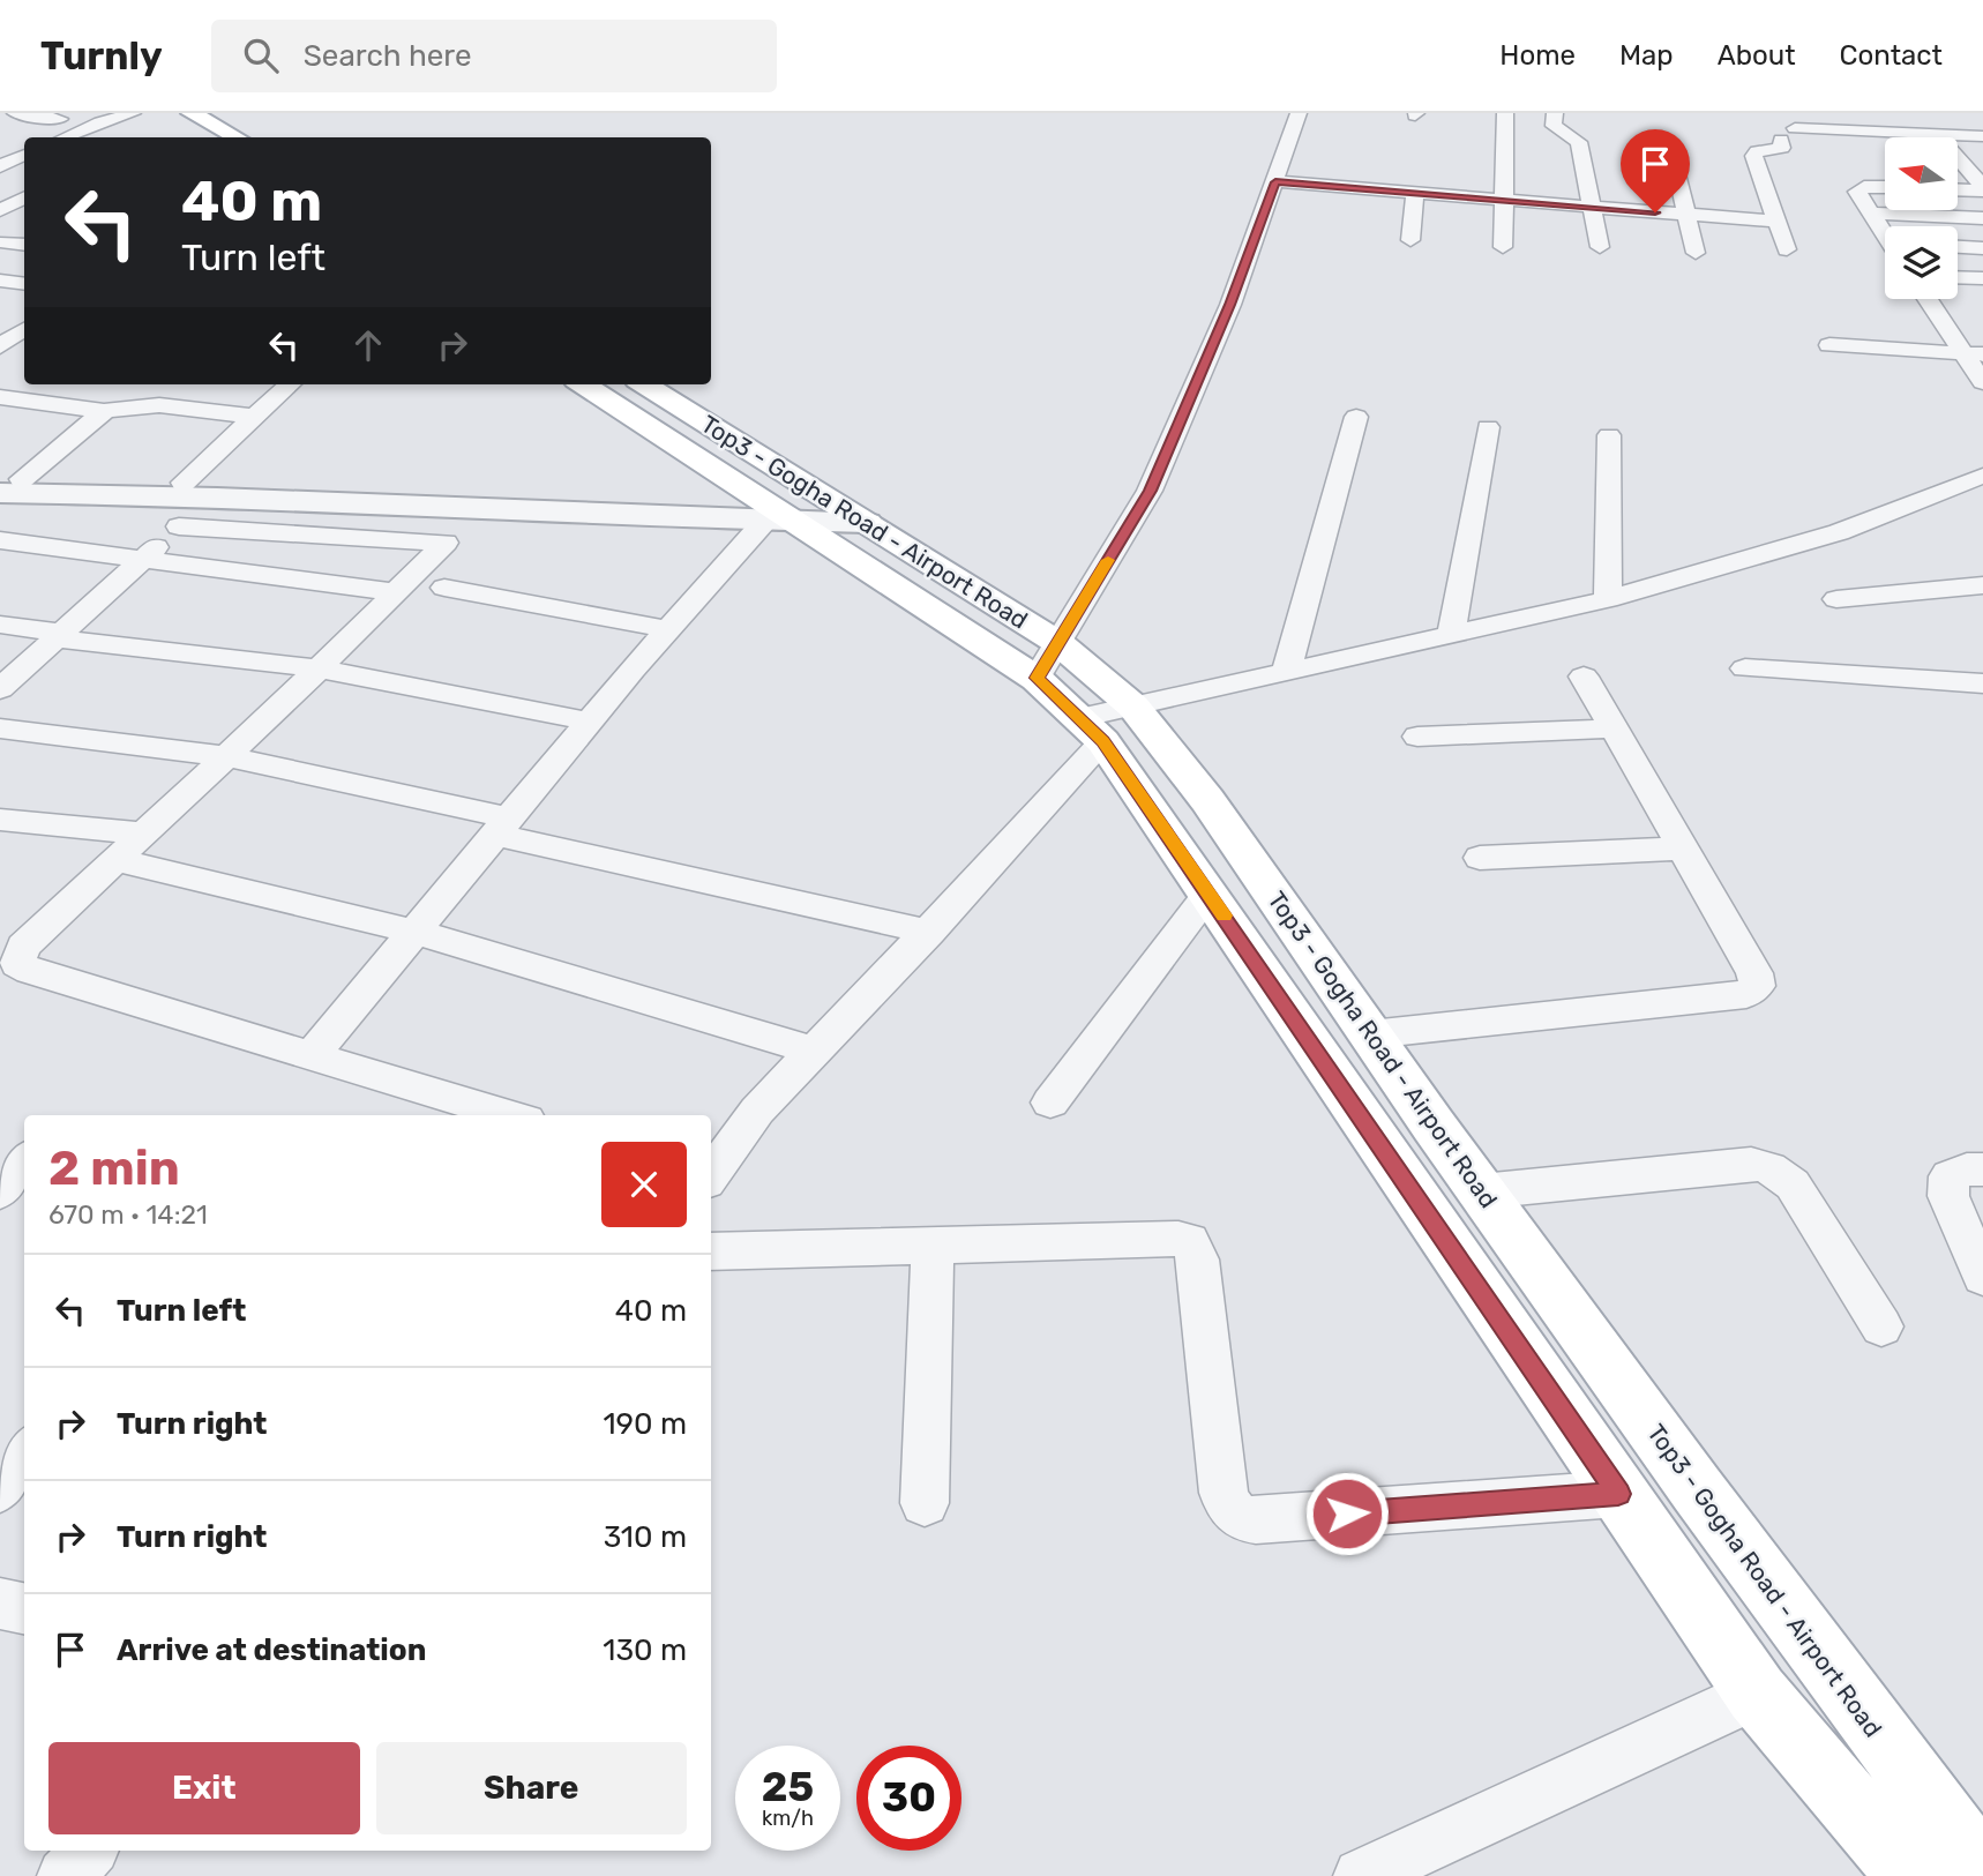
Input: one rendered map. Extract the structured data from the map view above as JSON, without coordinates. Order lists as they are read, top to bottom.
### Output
{
  "streets": {
    "main road": ["Top3 - Gogha Road - Airport Road"]
  },
  "north": "left",
  "page": {
    "header": "Turnly",
    "search": "Search here",
    "nav": [
      "Home",
      "Map",
      "About",
      "Contact"
    ],
    "turn": ["40 m", "Turn left"],
    "heading": ["2 min", "670 m · 14:21"],
    "list": [
      {
        "name": "Turn left",
        "value": "40 m"
      },
      {
        "name": "Turn right",
        "value": "190 m"
      },
      {
        "name": "Turn right",
        "value": "310 m"
      },
      {
        "name": "Arrive at destination",
        "value": "130 m"
      }
    ],
    "buttons": ["Exit", "Share"],
    "speed": "25 km/h",
    "limit": "30"
  }
}
